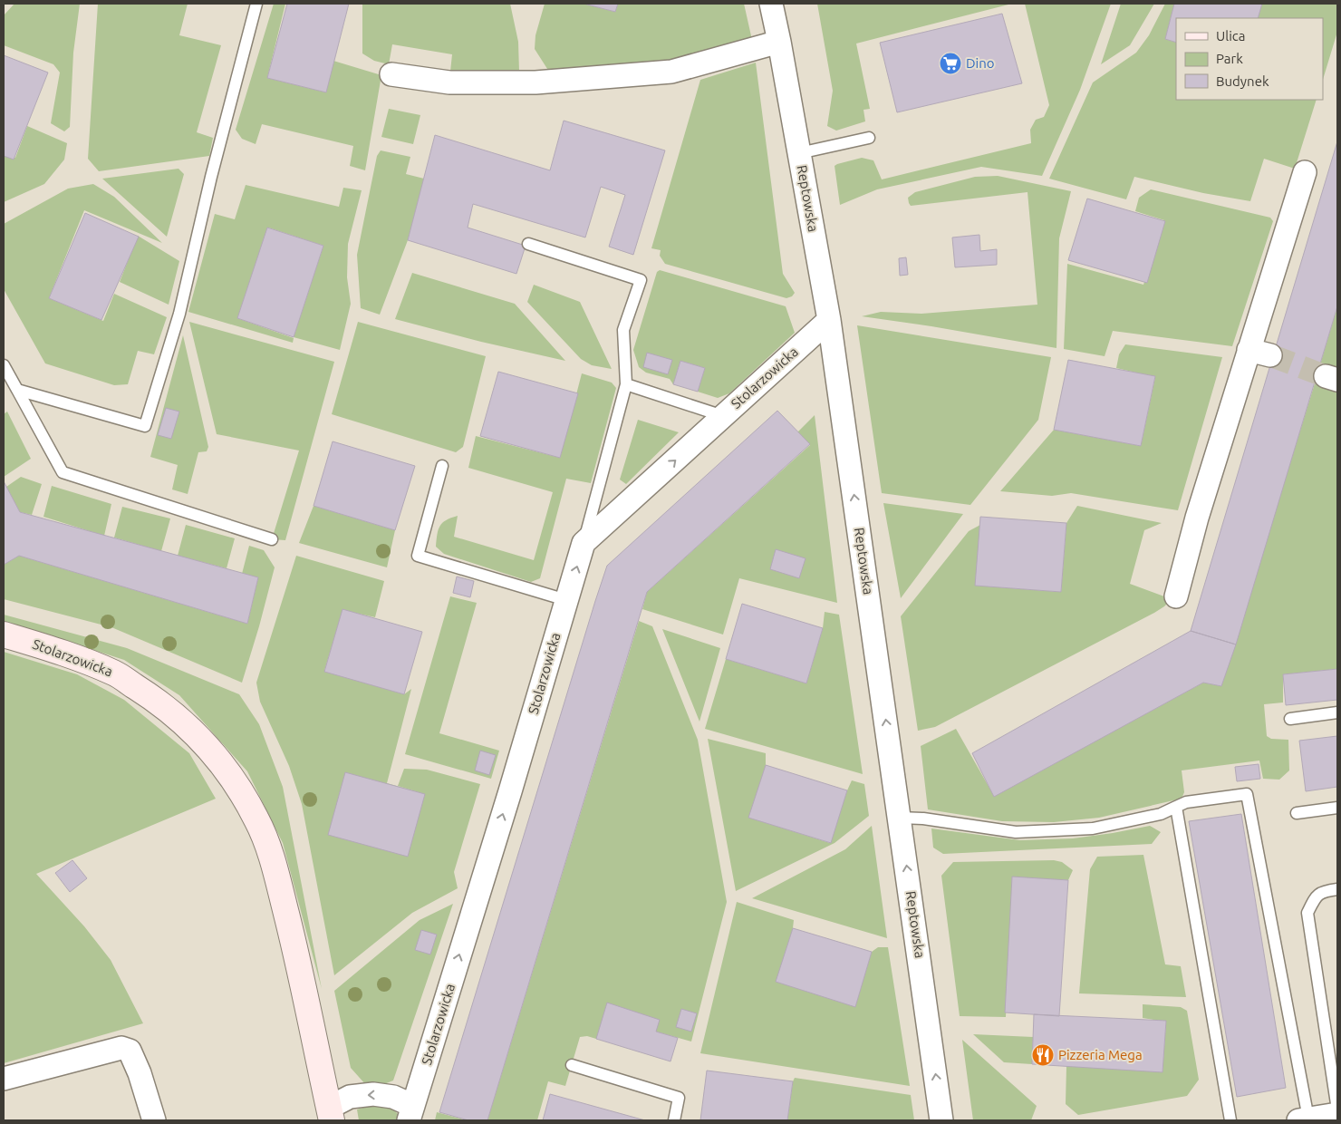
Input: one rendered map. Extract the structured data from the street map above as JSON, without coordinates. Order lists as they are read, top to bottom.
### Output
{
  "streets": {
    "street": ["Reptowska", "Stolarzowicka"]
  },
  "crossings": [
    ["Reptowska", "Stolarzowicka"]
  ],
  "one_way": ["Reptowska", "Stolarzowicka"],
  "places": {
    "supermarket": ["Dino"],
    "restaurant": ["Pizzeria Mega"]
  },
  "legend": ["Ulica", "Park", "Budynek"]
}
